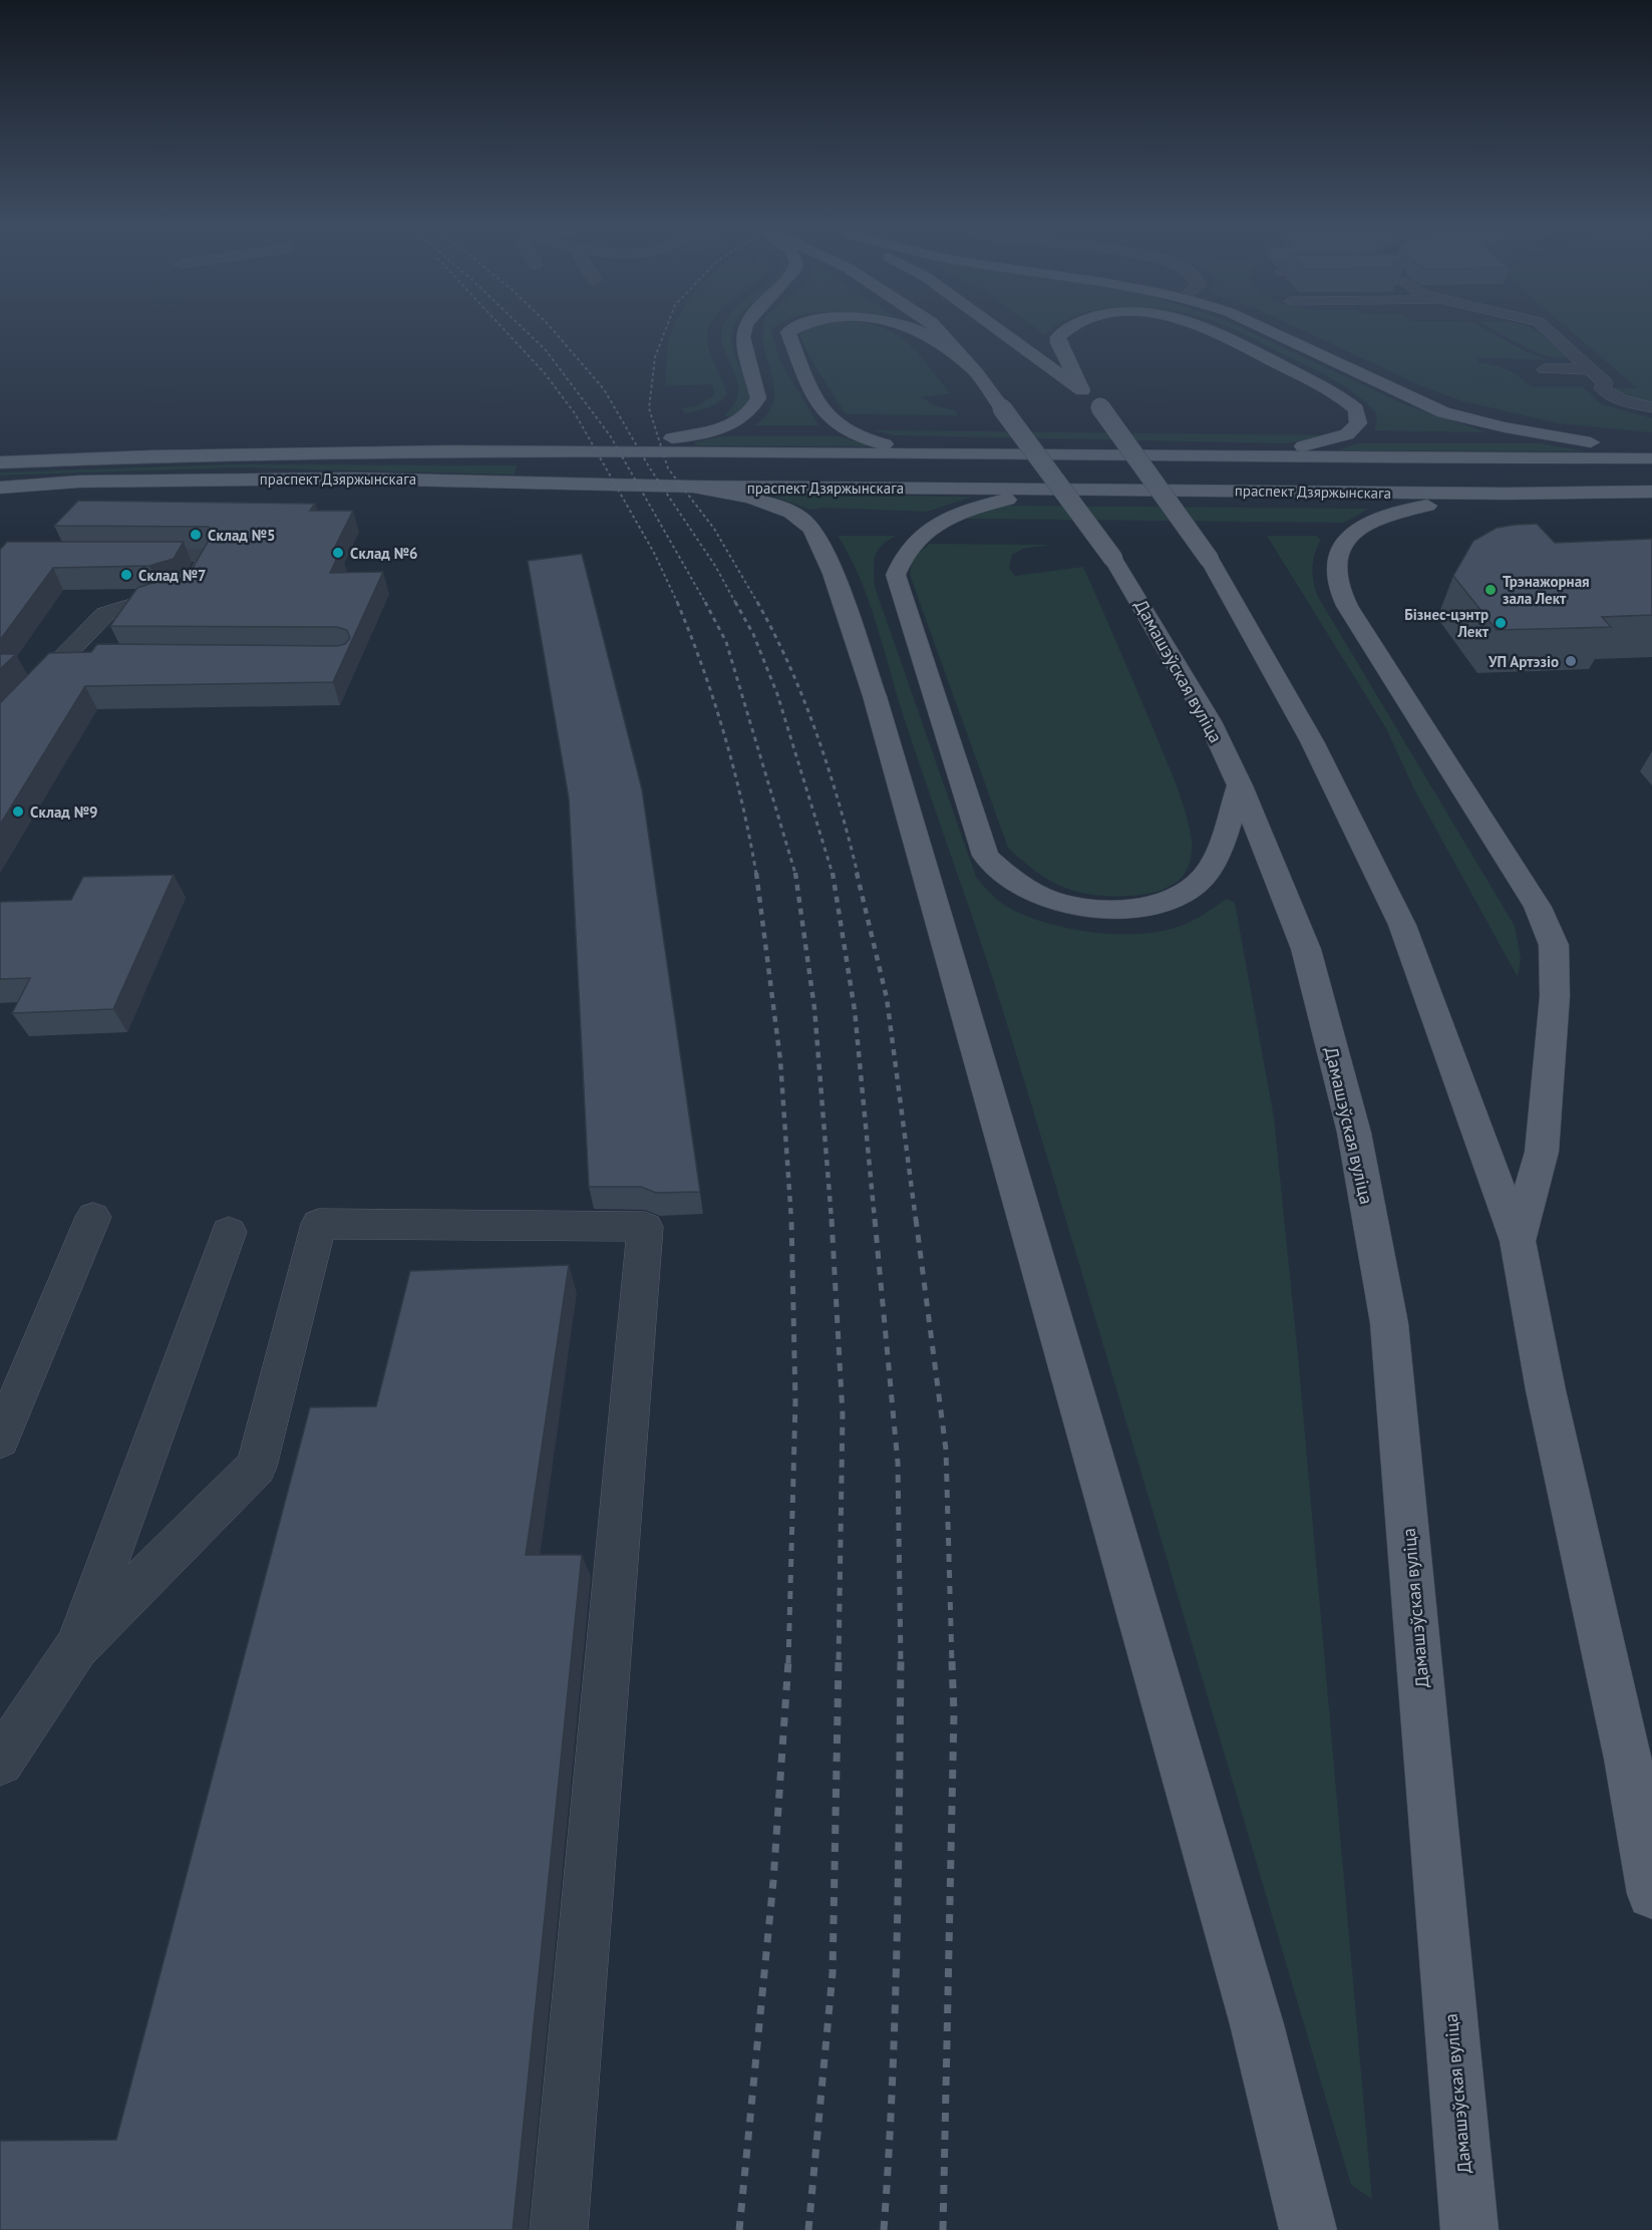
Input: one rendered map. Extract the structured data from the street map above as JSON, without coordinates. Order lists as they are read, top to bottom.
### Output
{
  "streets": {
    "main road": ["праспект Дзяржынскага", "Дамашэўская вуліца"]
  },
  "places": [
    "Склад №5",
    "Склад №6",
    "Склад №7",
    "Трэнажорная зала Лект",
    "Бізнес-цэнтр Лект",
    "УП Артэзіо",
    "Склад №9"
  ]
}
